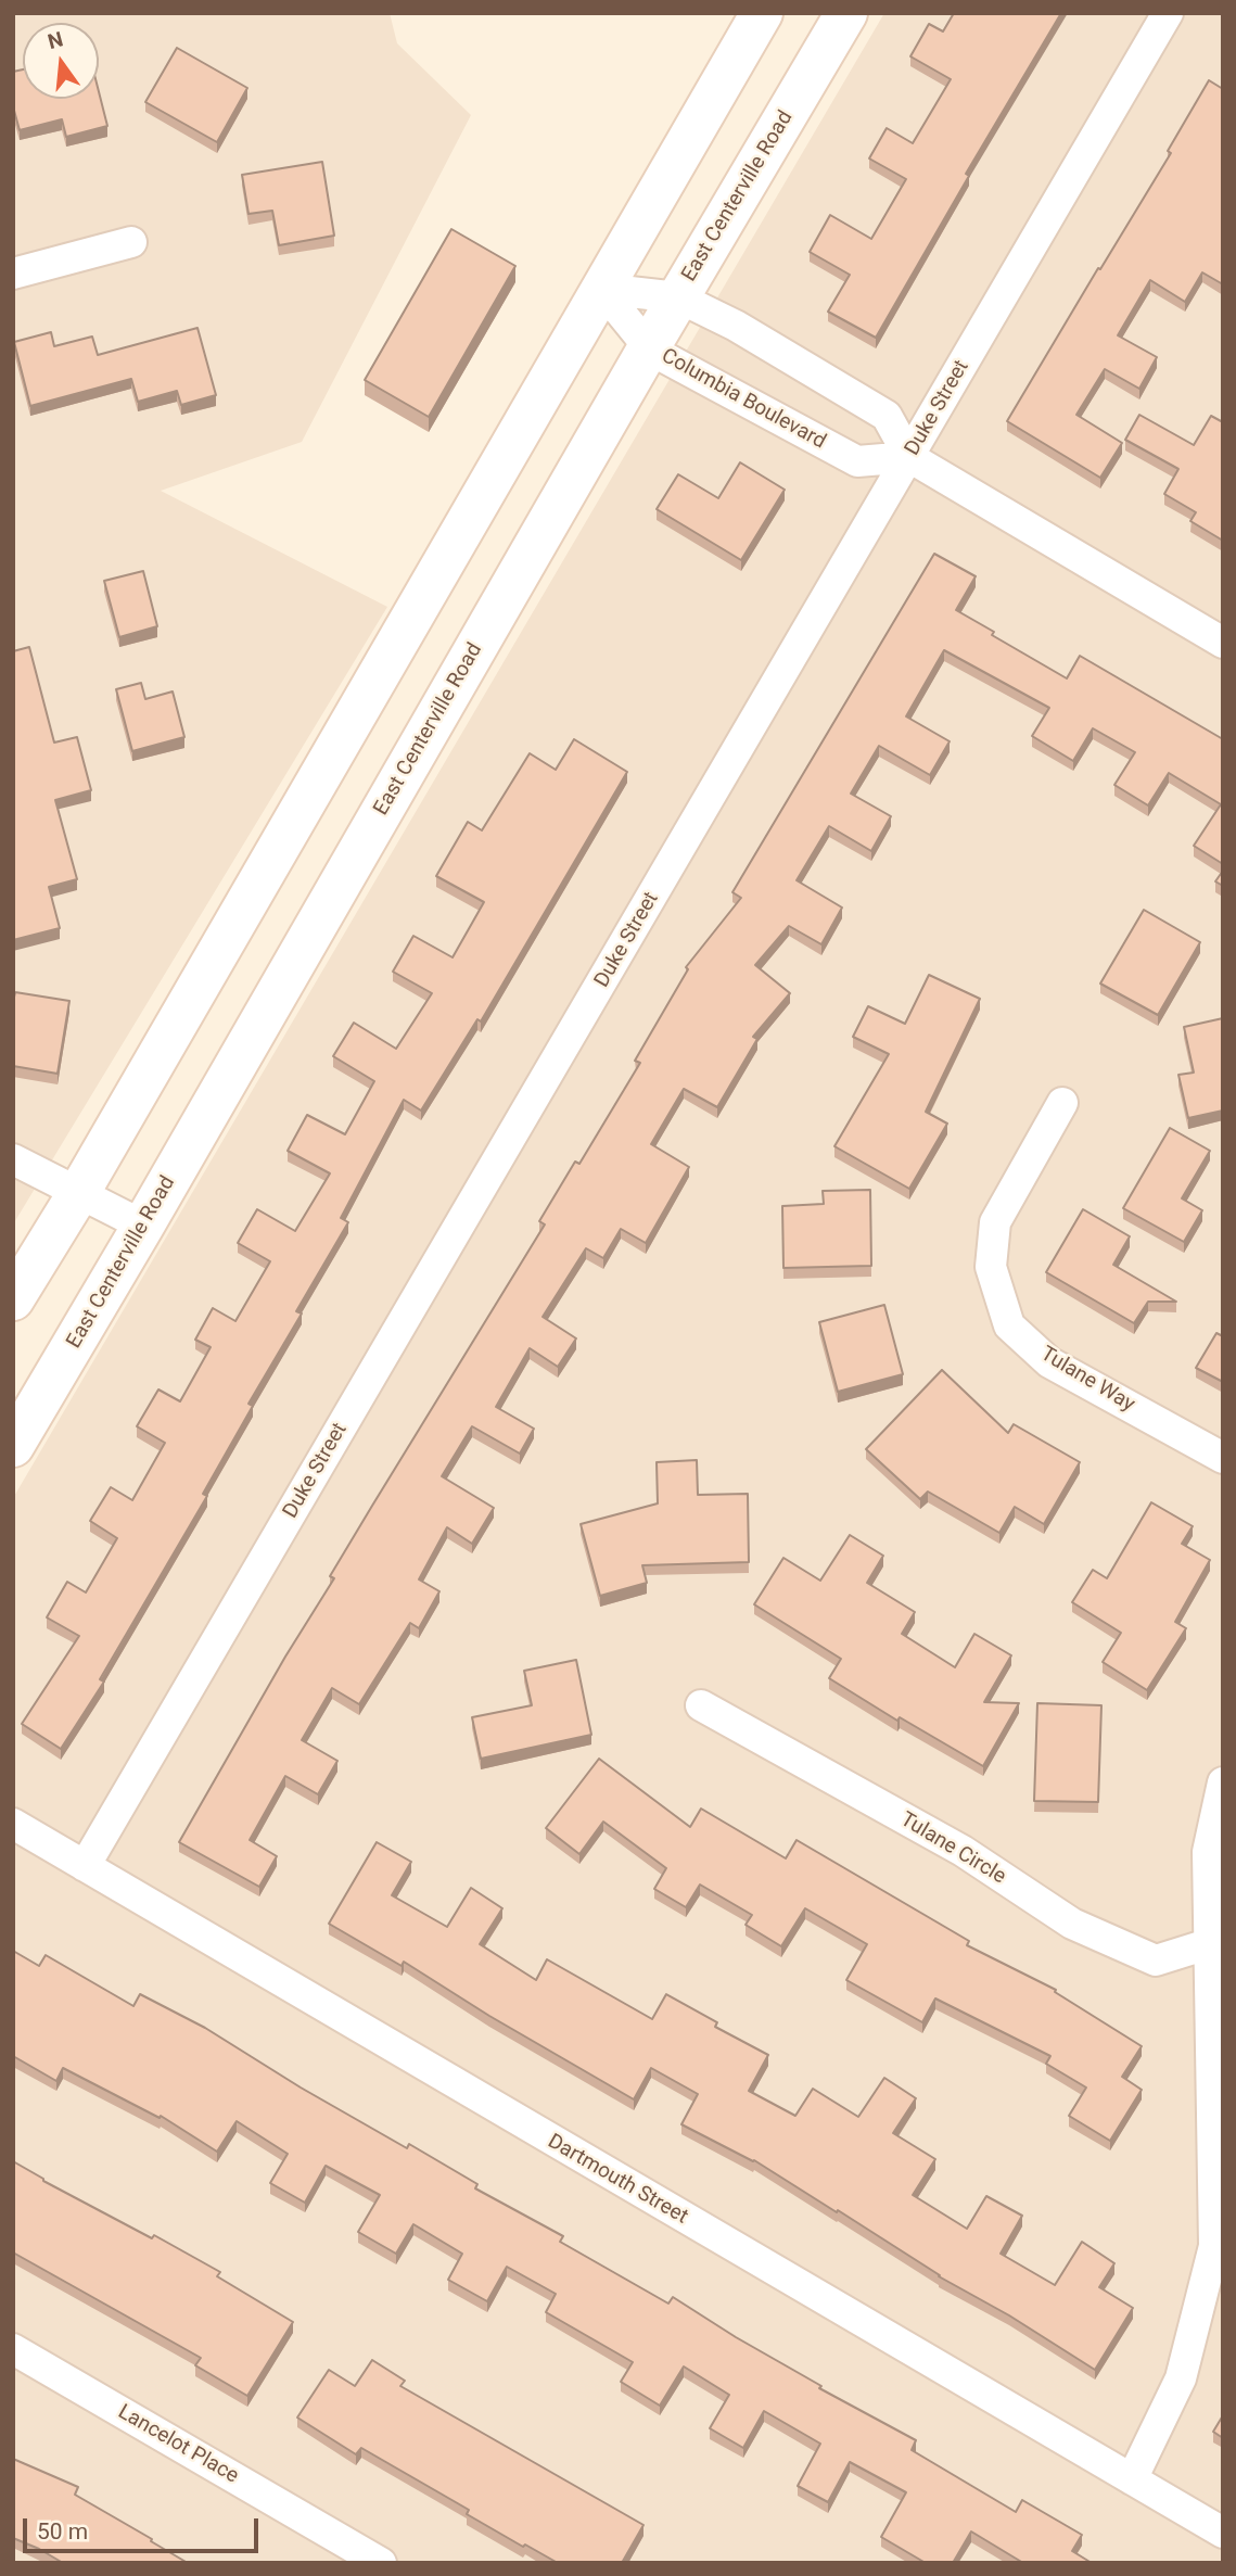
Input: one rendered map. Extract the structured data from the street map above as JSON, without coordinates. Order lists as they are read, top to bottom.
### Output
{
  "streets": {
    "main road": ["East Centerville Road"],
    "street": [
      "Columbia Boulevard",
      "Duke Street",
      "Tulane Way",
      "Tulane Circle",
      "Dartmouth Street",
      "Lancelot Place"
    ]
  },
  "crossings": [
    ["East Centerville Road", "Columbia Boulevard"],
    ["Columbia Boulevard", "Duke Street"],
    ["Duke Street", "Dartmouth Street"]
  ],
  "scale_bar": "50 m",
  "north": "top"
}
